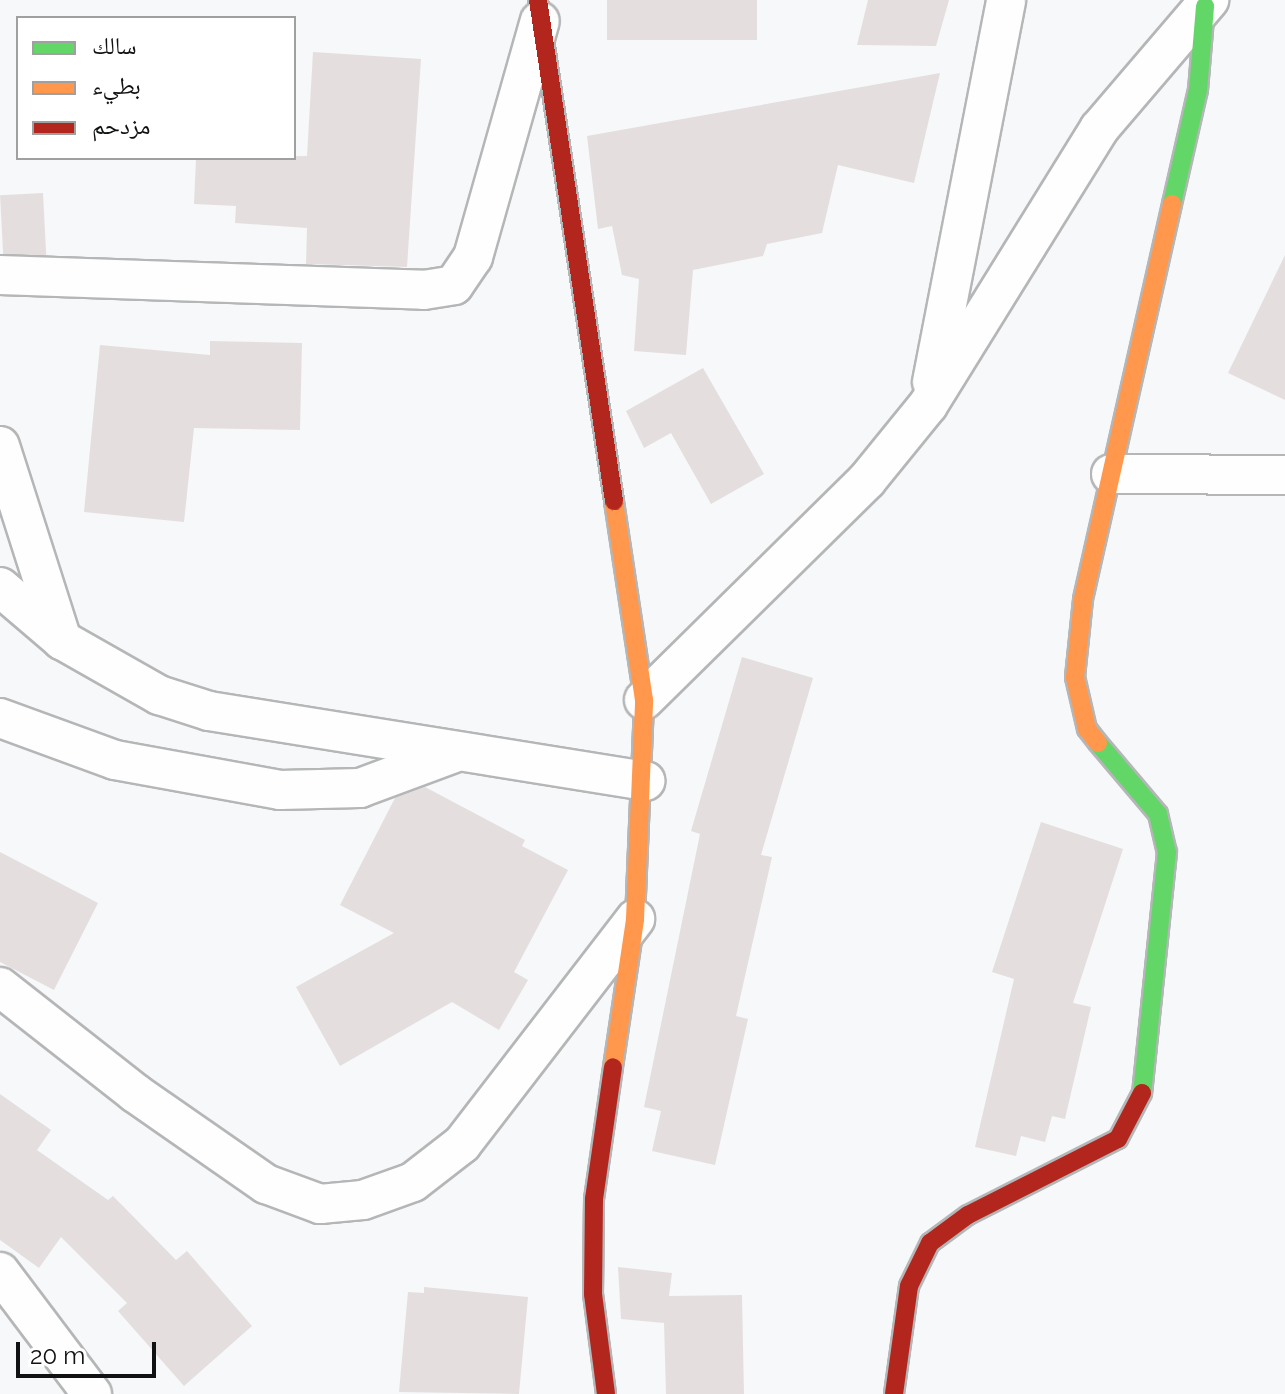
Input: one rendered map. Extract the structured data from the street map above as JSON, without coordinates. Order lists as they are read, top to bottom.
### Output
{
  "legend": ["سالك", "بطيء", "مزدحم"],
  "scale_bar": "20 m"
}
